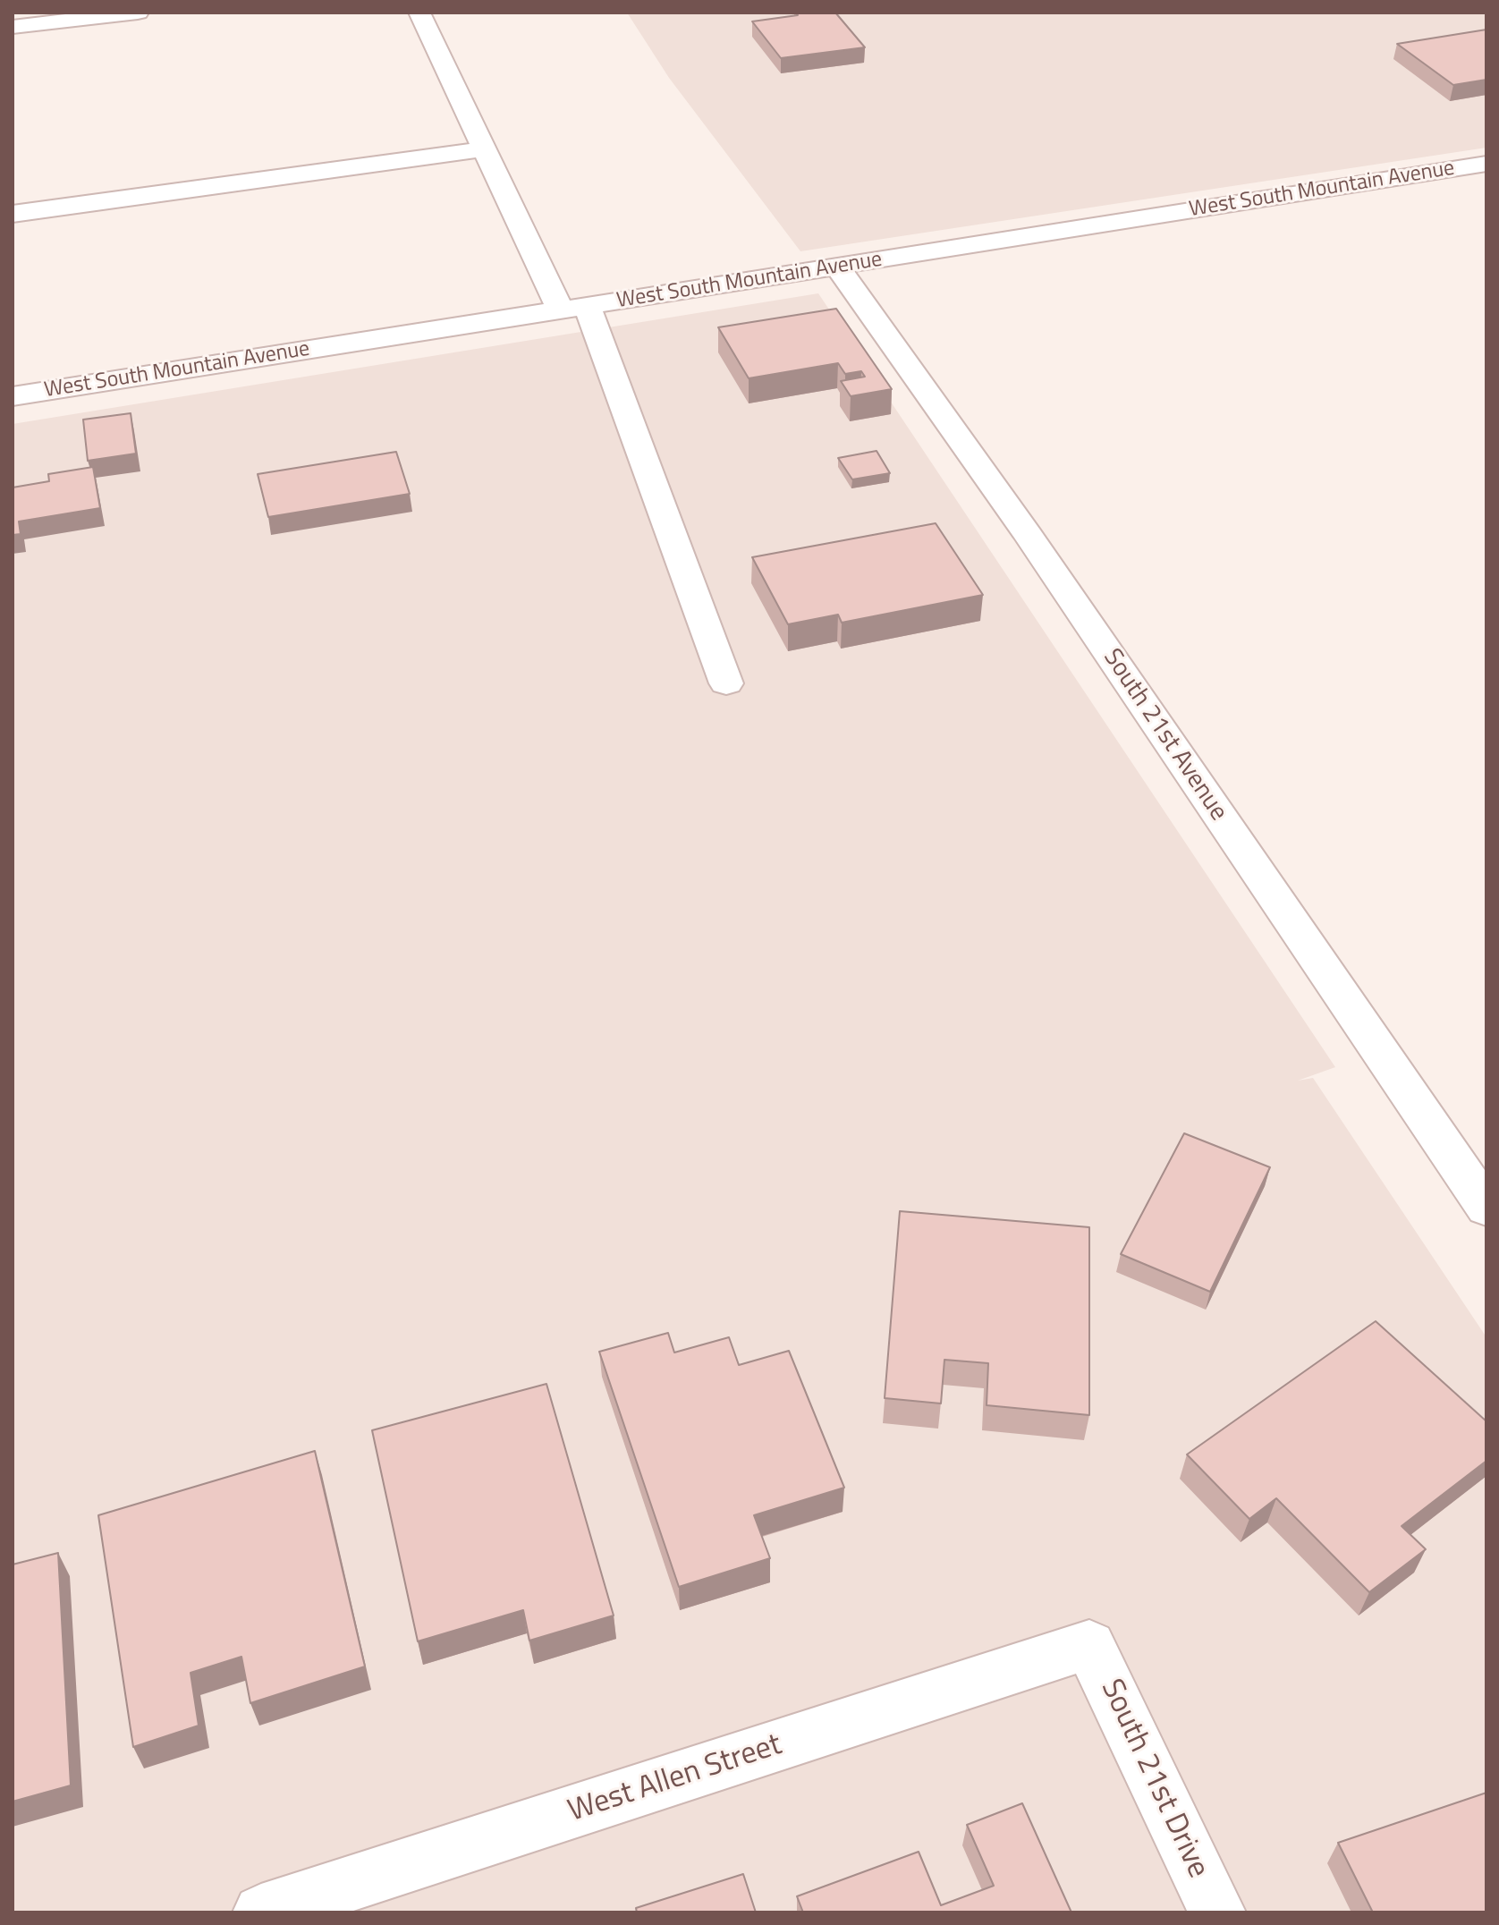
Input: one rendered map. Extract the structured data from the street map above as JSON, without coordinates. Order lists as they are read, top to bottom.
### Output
{
  "streets": {
    "street": [
      "West South Mountain Avenue",
      "South 21st Avenue",
      "West Allen Street",
      "South 21st Drive"
    ]
  },
  "crossings": [
    ["West South Mountain Avenue", "South 21st Avenue"],
    ["West Allen Street", "South 21st Drive"]
  ]
}
